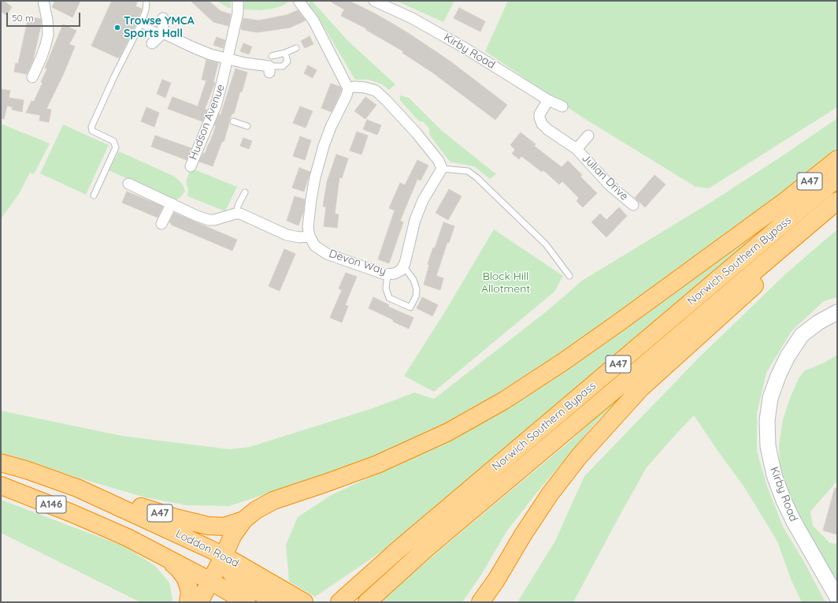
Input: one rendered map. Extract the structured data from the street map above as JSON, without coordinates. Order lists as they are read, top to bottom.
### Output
{
  "streets": {
    "highway": [
      "A47",
      "Norwich Southern Bypass",
      "A146",
      "Loddon Road"
    ],
    "street": [
      "Kirby Road",
      "Hudson Avenue",
      "Julian Drive",
      "Devon Way"
    ]
  },
  "crossings": [
    ["Kirby Road", "Julian Drive"],
    ["A47", "A146"],
    ["A47", "Loddon Road"]
  ],
  "parks": ["Block Hill Allotment"],
  "places": ["Trowse YMCA Sports Hall"],
  "scale_bar": "50 m"
}
